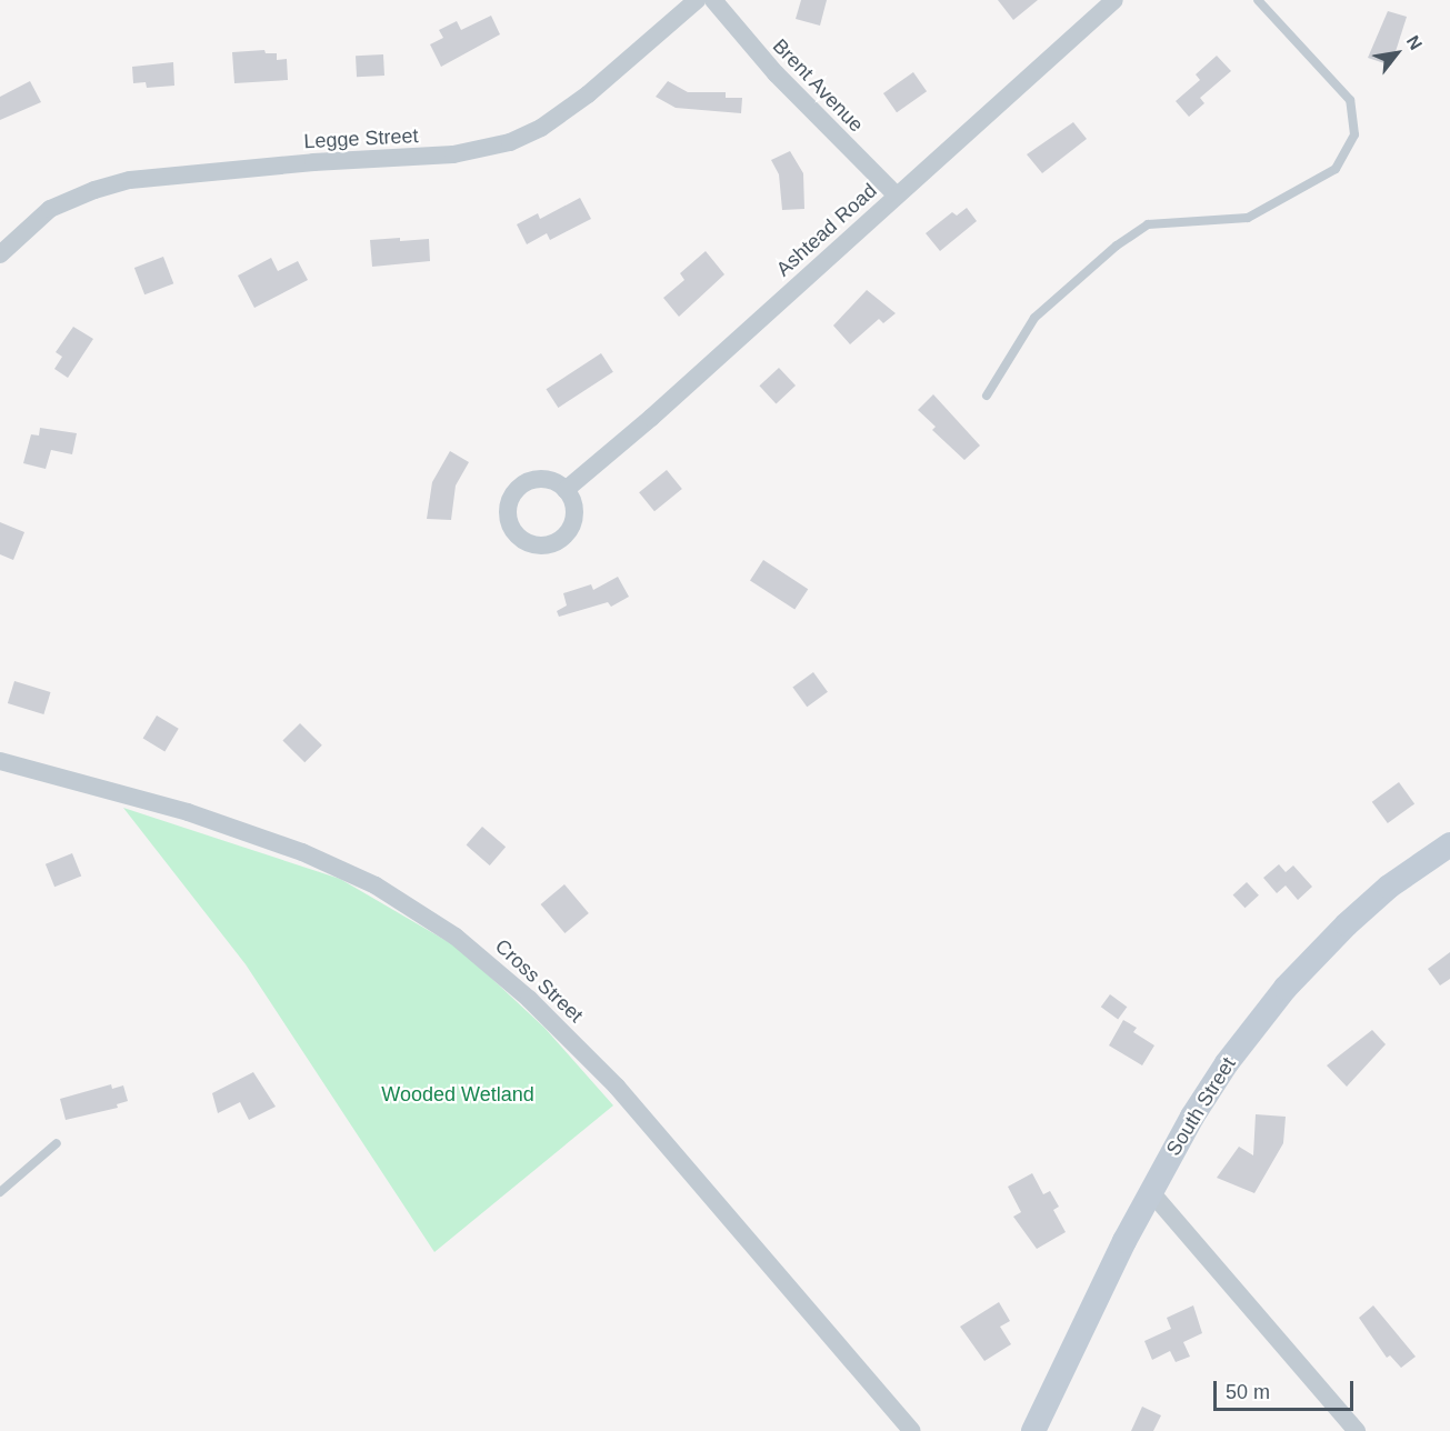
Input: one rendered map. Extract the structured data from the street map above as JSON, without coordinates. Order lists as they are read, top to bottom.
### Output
{
  "streets": {
    "street": [
      "Brent Avenue",
      "Legge Street",
      "Ashtead Road",
      "Cross Street",
      "South Street"
    ]
  },
  "crossings": [
    ["Brent Avenue", "Ashtead Road"]
  ],
  "parks": ["Wooded Wetland"],
  "scale_bar": "50 m",
  "north": "top right"
}
